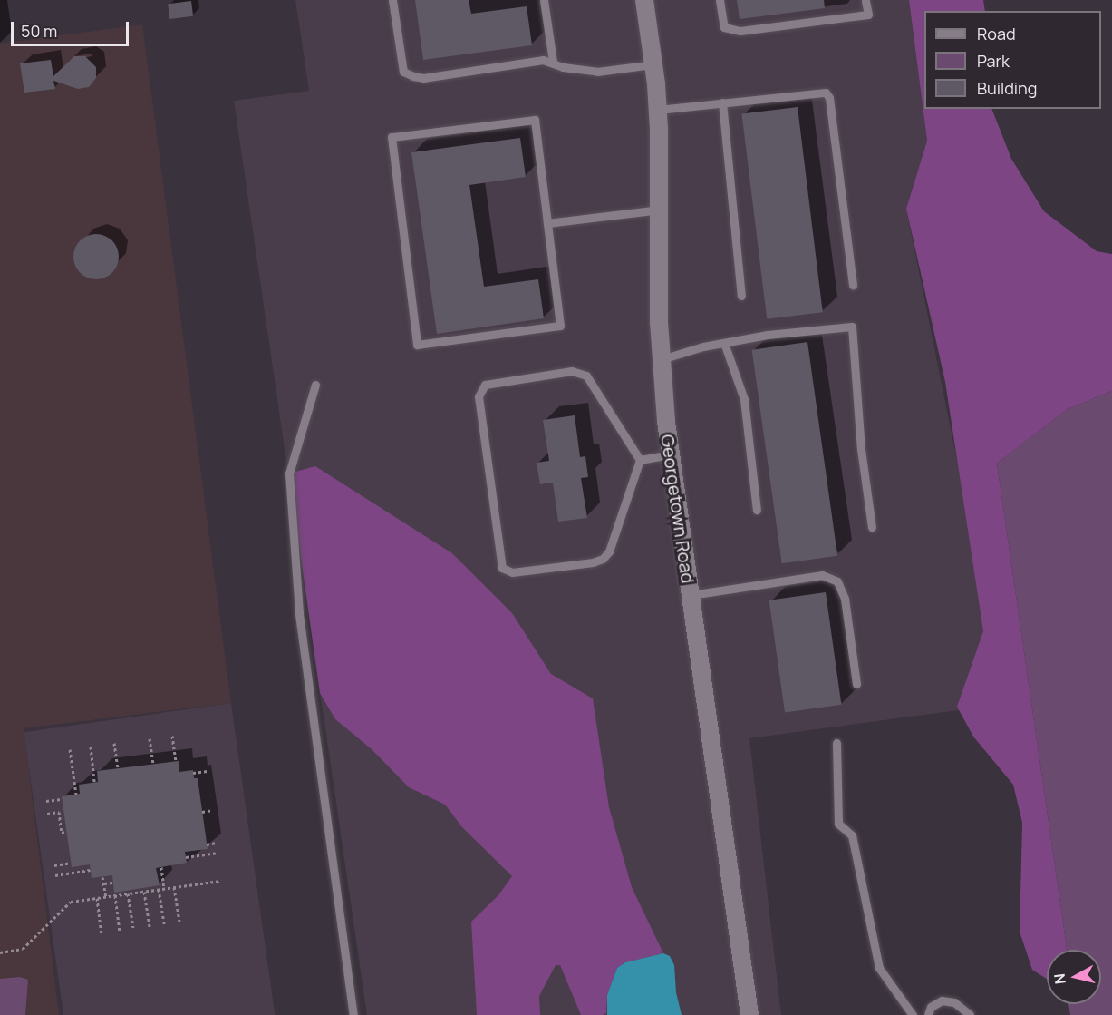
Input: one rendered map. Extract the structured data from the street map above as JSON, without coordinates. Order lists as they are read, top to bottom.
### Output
{
  "streets": {
    "street": ["Georgetown Road"]
  },
  "legend": ["Road", "Park", "Building"],
  "scale_bar": "50 m",
  "north": "left"
}
